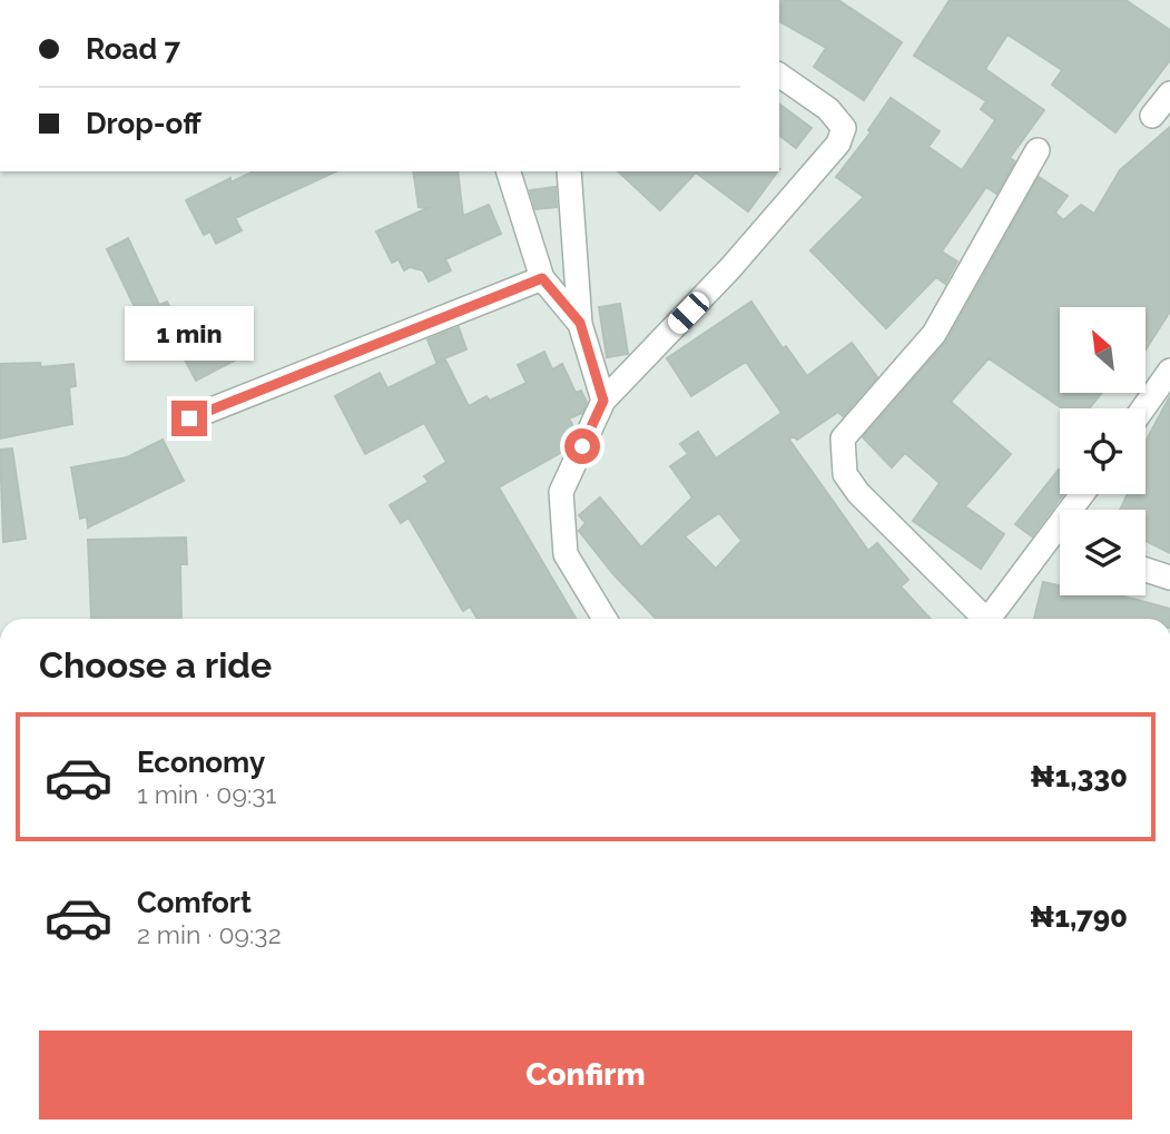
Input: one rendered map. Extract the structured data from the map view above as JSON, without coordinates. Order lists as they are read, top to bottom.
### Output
{
  "north": "top left",
  "page": {
    "banner": ["Road 7", "Drop-off"],
    "bubble": "1 min",
    "heading": "Choose a ride",
    "list": [
      {
        "name": "Economy",
        "note": "1 min · 09:31",
        "value": "₦1,330"
      },
      {
        "name": "Comfort",
        "note": "2 min · 09:32",
        "value": "₦1,790"
      }
    ],
    "buttons": "Confirm"
  }
}
